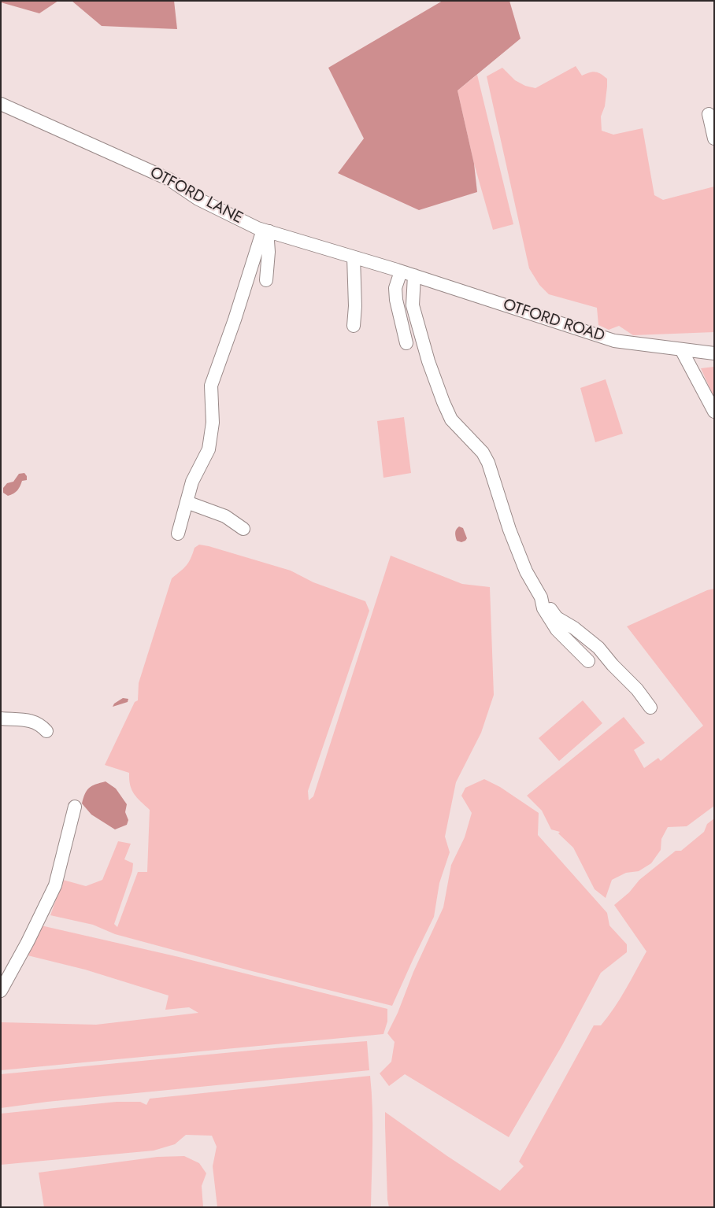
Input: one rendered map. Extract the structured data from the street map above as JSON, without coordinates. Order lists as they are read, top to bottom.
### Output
{
  "streets": {
    "street": ["OTFORD LANE", "OTFORD ROAD"]
  },
  "crossings": [
    ["OTFORD LANE", "OTFORD ROAD"]
  ]
}
